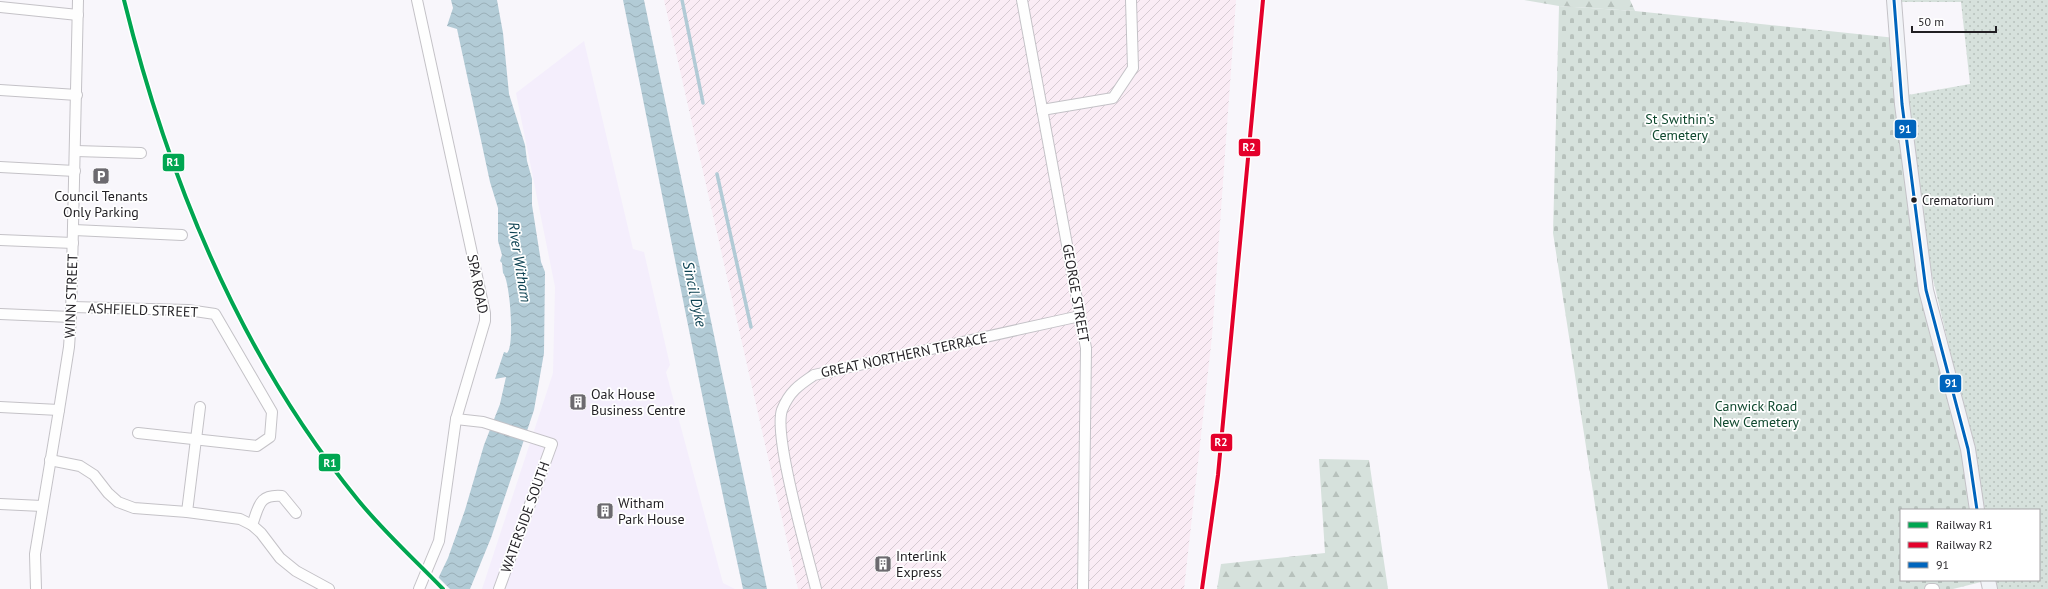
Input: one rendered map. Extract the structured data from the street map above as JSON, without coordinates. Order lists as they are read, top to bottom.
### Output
{
  "streets": {
    "street": [
      "SPA ROAD",
      "GEORGE STREET",
      "WINN STREET",
      "ASHFIELD STREET",
      "GREAT NORTHERN TERRACE",
      "WATERSIDE SOUTH"
    ]
  },
  "crossings": [
    ["SPA ROAD", "WATERSIDE SOUTH"],
    ["GEORGE STREET", "GREAT NORTHERN TERRACE"],
    ["WINN STREET", "ASHFIELD STREET"]
  ],
  "water": ["River Witham", "Sincil Dyke"],
  "parks": ["St Swithin's Cemetery", "Canwick Road New Cemetery"],
  "places": {
    "parking": ["Council Tenants Only Parking"],
    "other": ["Crematorium"],
    "building": ["Oak House Business Centre", "Witham Park House", "Interlink Express"]
  },
  "lines": ["rail line R1", "rail line R2", "transit line 91"],
  "legend": ["Railway R1", "Railway R2", "91"],
  "scale_bar": "50 m"
}
